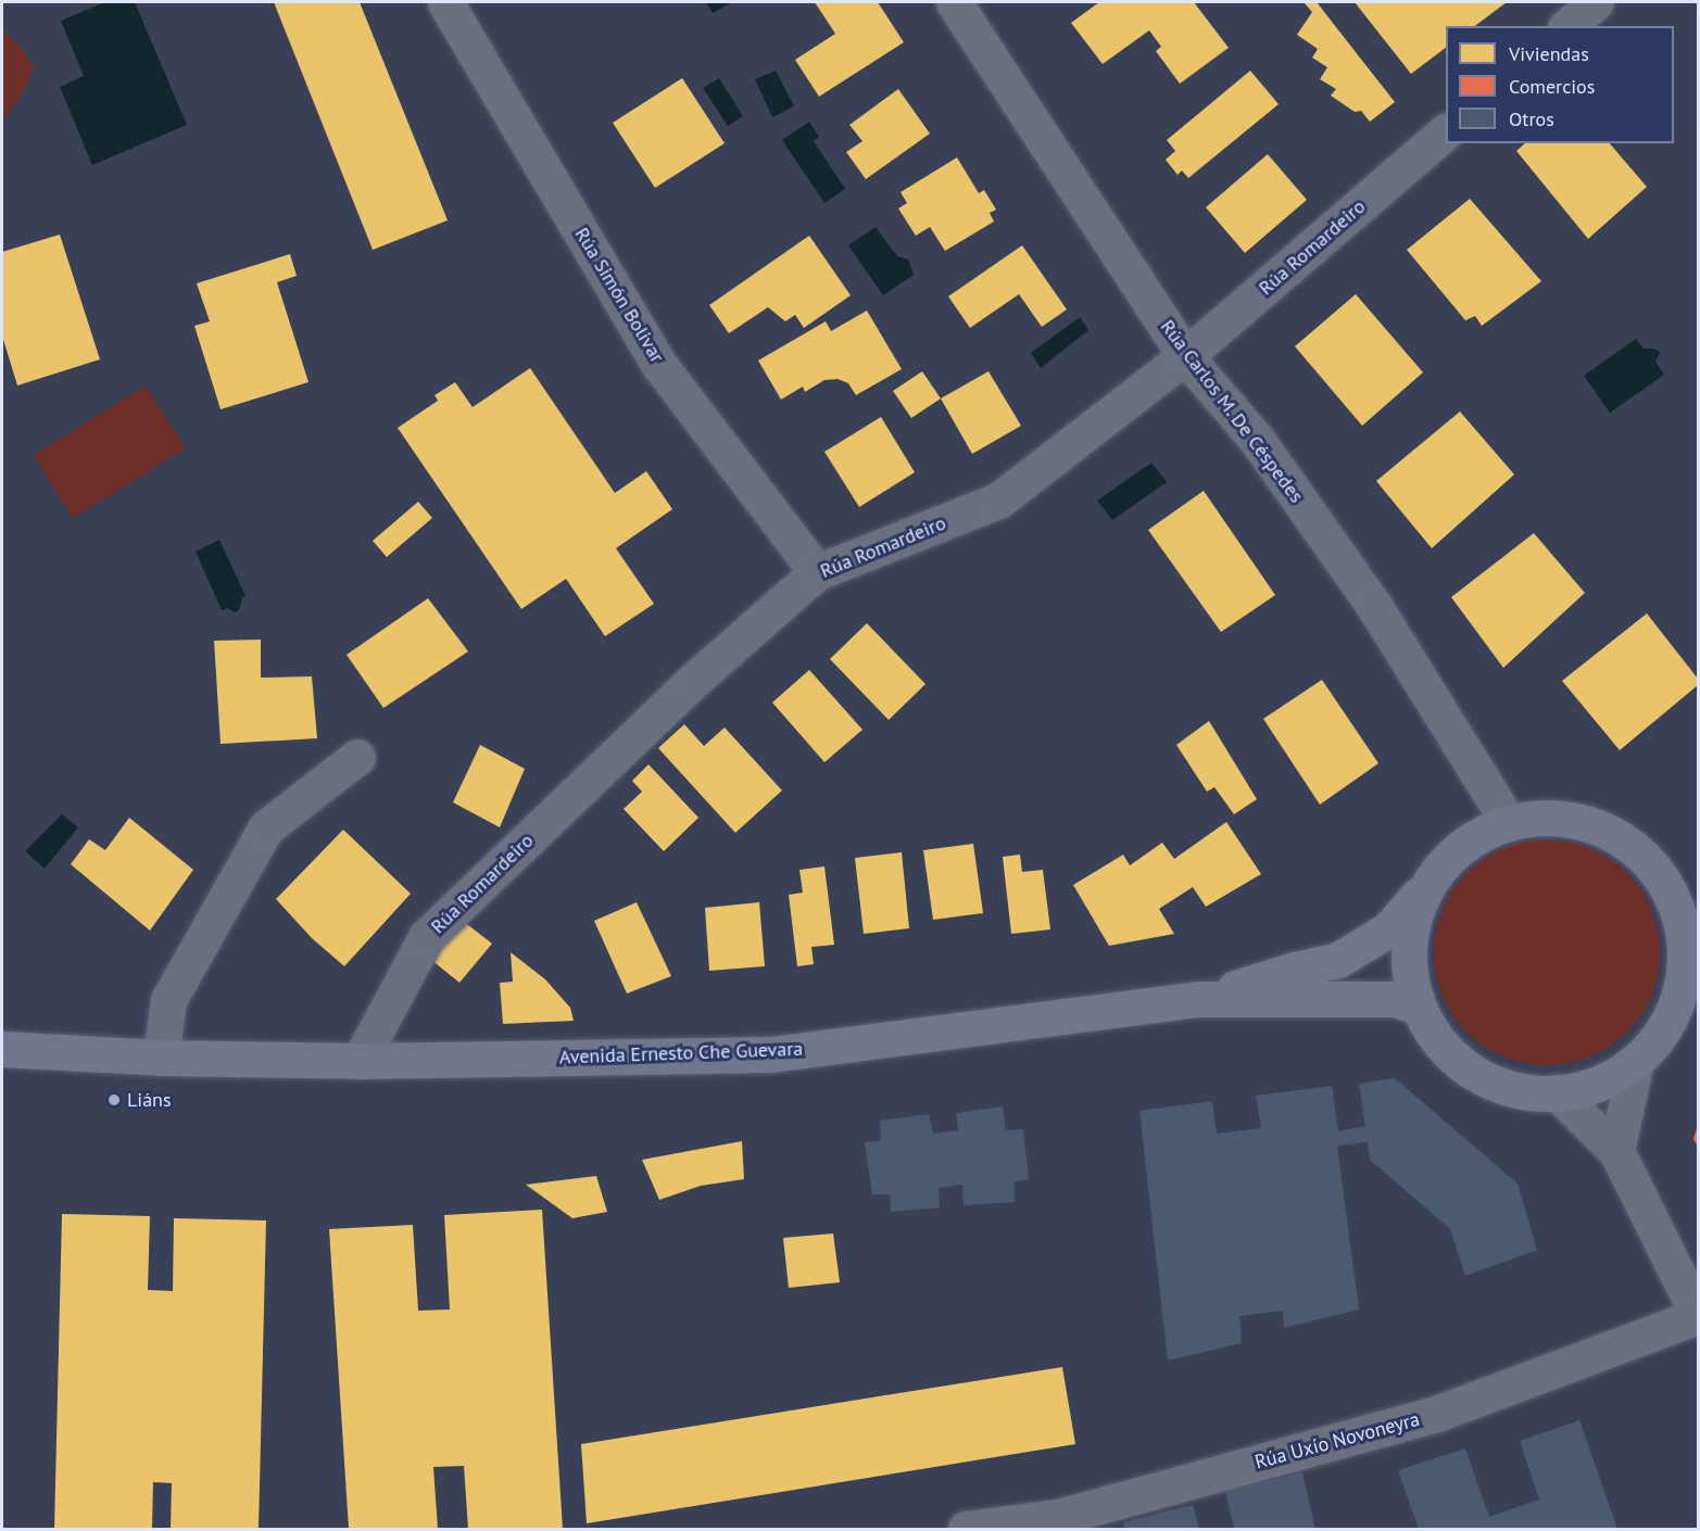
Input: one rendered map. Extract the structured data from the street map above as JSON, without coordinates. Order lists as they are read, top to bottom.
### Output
{
  "streets": {
    "main road": ["Avenida Ernesto Che Guevara"],
    "street": [
      "Rúa Romardeiro",
      "Rúa Simón Bolivar",
      "Rúa Carlos M. De Céspedes",
      "Rúa Uxío Novoneyra"
    ]
  },
  "crossings": [
    ["Rúa Romardeiro", "Rúa Simón Bolivar"],
    ["Rúa Romardeiro", "Rúa Carlos M. De Céspedes"],
    ["Rúa Romardeiro", "Avenida Ernesto Che Guevara"]
  ],
  "places": ["Liáns"],
  "legend": ["Viviendas", "Comercios", "Otros"]
}
